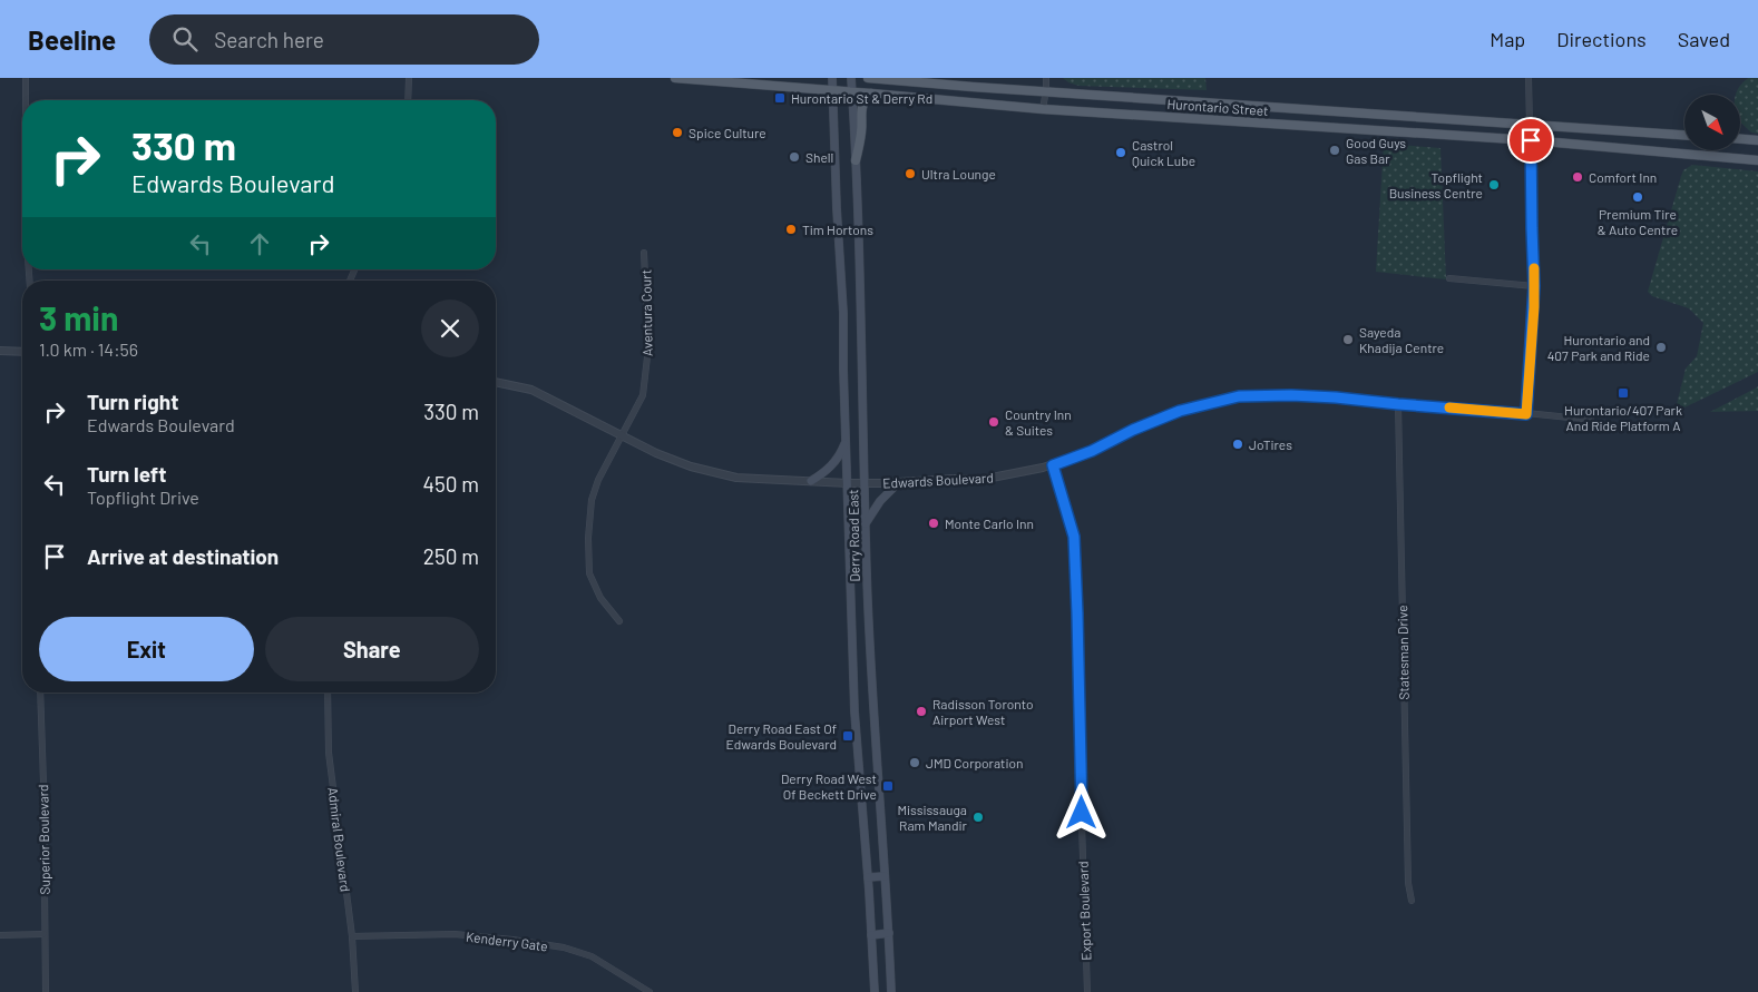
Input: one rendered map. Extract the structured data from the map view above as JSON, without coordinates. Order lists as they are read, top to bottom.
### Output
{
  "streets": {
    "main road": ["Hurontario Street", "Derry Road East"],
    "street": [
      "Aventura Court",
      "Edwards Boulevard",
      "Statesman Drive",
      "Superior Boulevard",
      "Admiral Boulevard",
      "Export Boulevard",
      "Kenderry Gate"
    ]
  },
  "crossings": [
    ["Hurontario Street", "Derry Road East"],
    ["Aventura Court", "Edwards Boulevard"],
    ["Edwards Boulevard", "Derry Road East"],
    ["Edwards Boulevard", "Statesman Drive"],
    ["Edwards Boulevard", "Export Boulevard"],
    ["Admiral Boulevard", "Kenderry Gate"]
  ],
  "places": {
    "transit": [
      "Hurontario St & Derry Rd",
      "Hurontario/407 Park And Ride Platform A",
      "Derry Road East Of Edwards Boulevard",
      "Derry Road West Of Beckett Drive"
    ],
    "other": [
      "Spice Culture",
      "Good Guys Gas Bar",
      "Castrol Quick Lube",
      "Shell",
      "Ultra Lounge",
      "Comfort Inn",
      "Topflight Business Centre",
      "Premium Tire & Auto Centre",
      "Tim Hortons",
      "Sayeda Khadija Centre",
      "Hurontario and 407 Park and Ride",
      "Country Inn & Suites",
      "JoTires",
      "Monte Carlo Inn",
      "Radisson Toronto Airport West",
      "JMD Corporation",
      "Mississauga Ram Mandir"
    ]
  },
  "north": "bottom right",
  "page": {
    "header": "Beeline",
    "search": "Search here",
    "nav": ["Map", "Directions", "Saved"],
    "turn": ["330 m", "Edwards Boulevard"],
    "heading": ["3 min", "1.0 km · 14:56"],
    "list": [
      {
        "name": "Turn right",
        "note": "Edwards Boulevard",
        "value": "330 m"
      },
      {
        "name": "Turn left",
        "note": "Topflight Drive",
        "value": "450 m"
      },
      {
        "name": "Arrive at destination",
        "value": "250 m"
      }
    ],
    "buttons": ["Exit", "Share"]
  }
}
